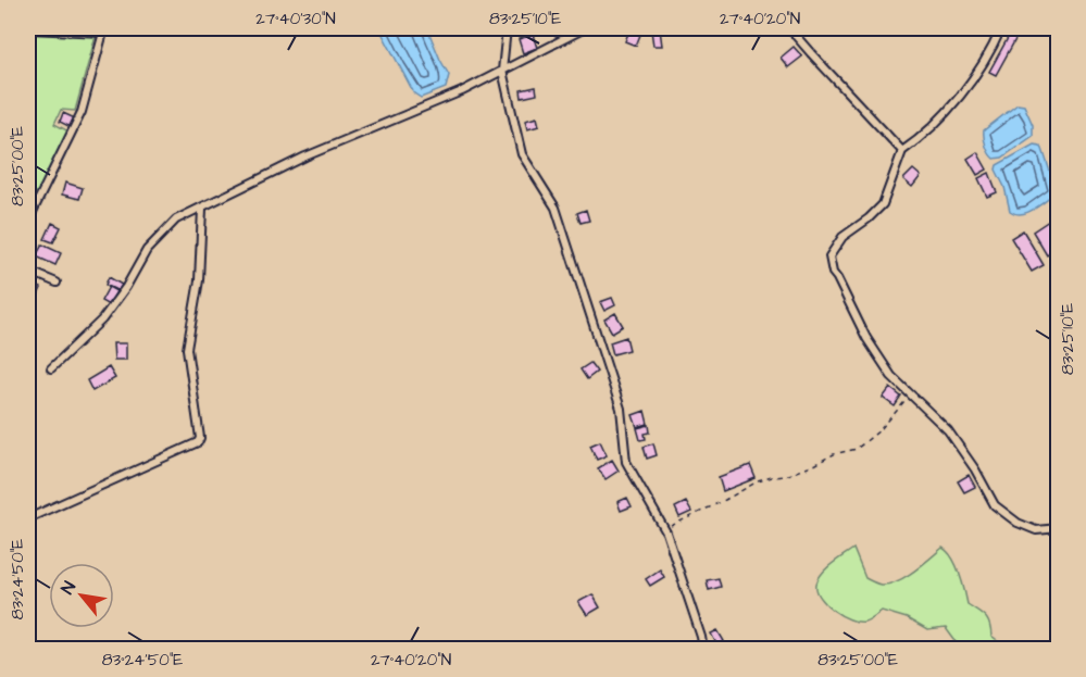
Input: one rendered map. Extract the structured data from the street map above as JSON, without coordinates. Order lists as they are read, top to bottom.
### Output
{
  "north": "top left",
  "coordinates": [
    "27°40'30\"N",
    "83°25'10\"E",
    "27°40'20\"N",
    "83°25'00\"E",
    "83°24'50\"E"
  ]
}
